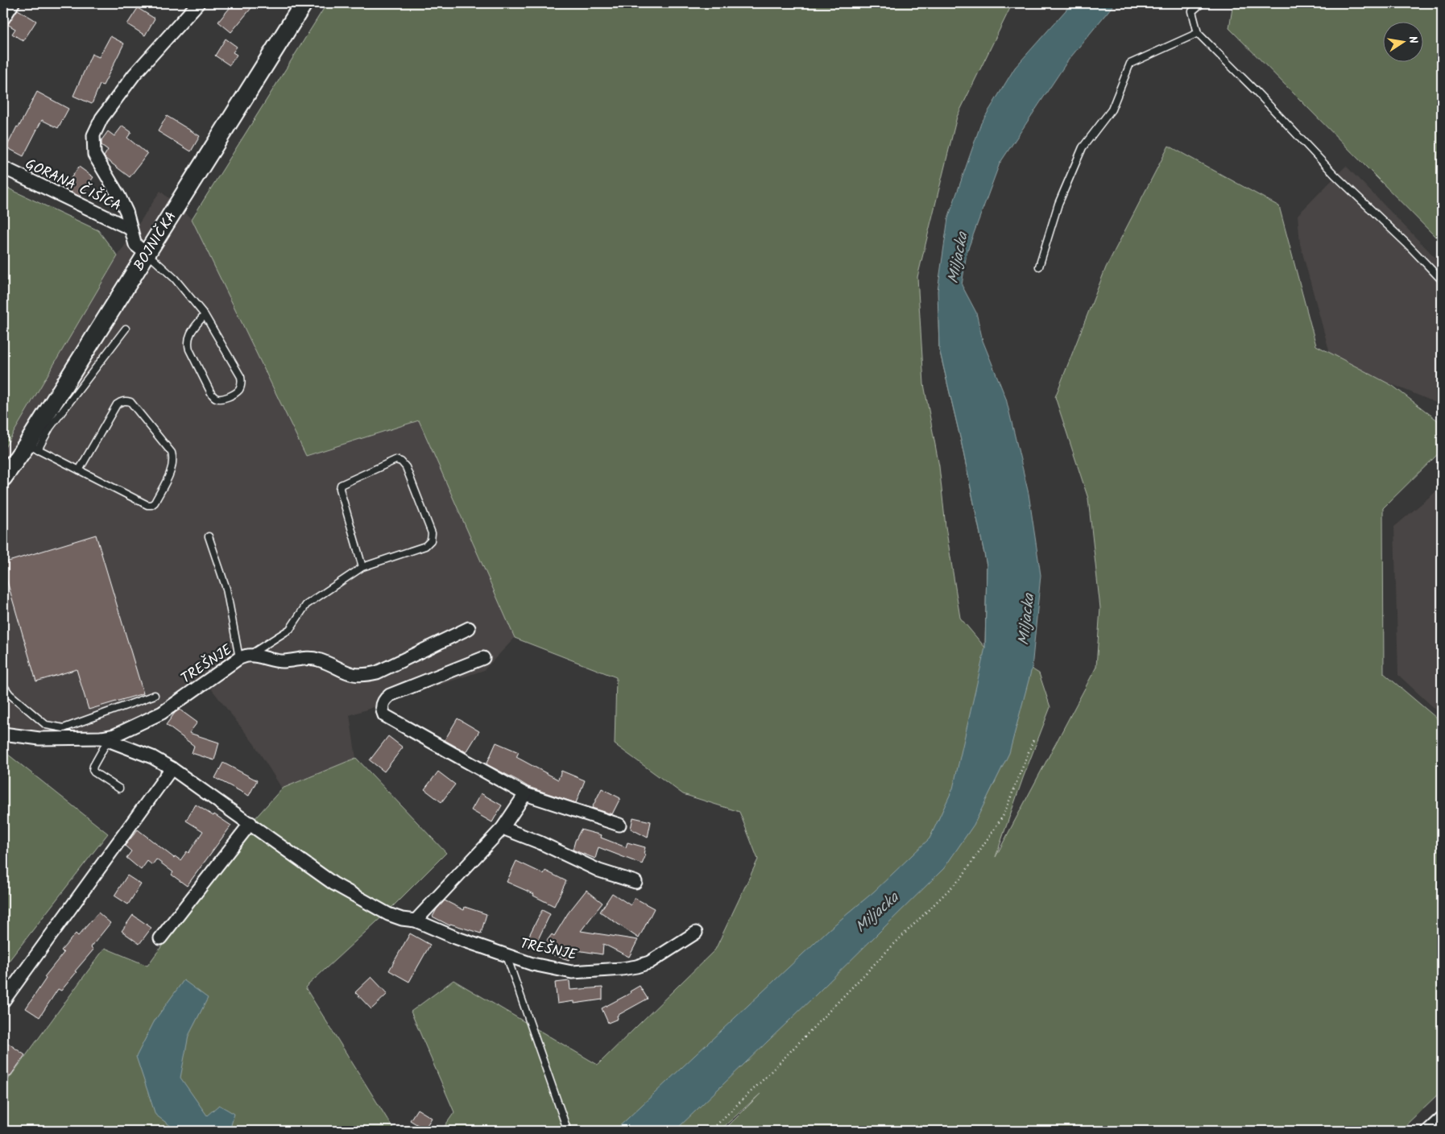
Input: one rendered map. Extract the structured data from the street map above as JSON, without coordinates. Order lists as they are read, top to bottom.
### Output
{
  "streets": {
    "main road": ["BOJNIČKA"],
    "street": ["GORANA ČIŠICA", "TREŠNJE"]
  },
  "crossings": [
    ["GORANA ČIŠICA", "BOJNIČKA"]
  ],
  "water": ["Miljacka"],
  "north": "right"
}
